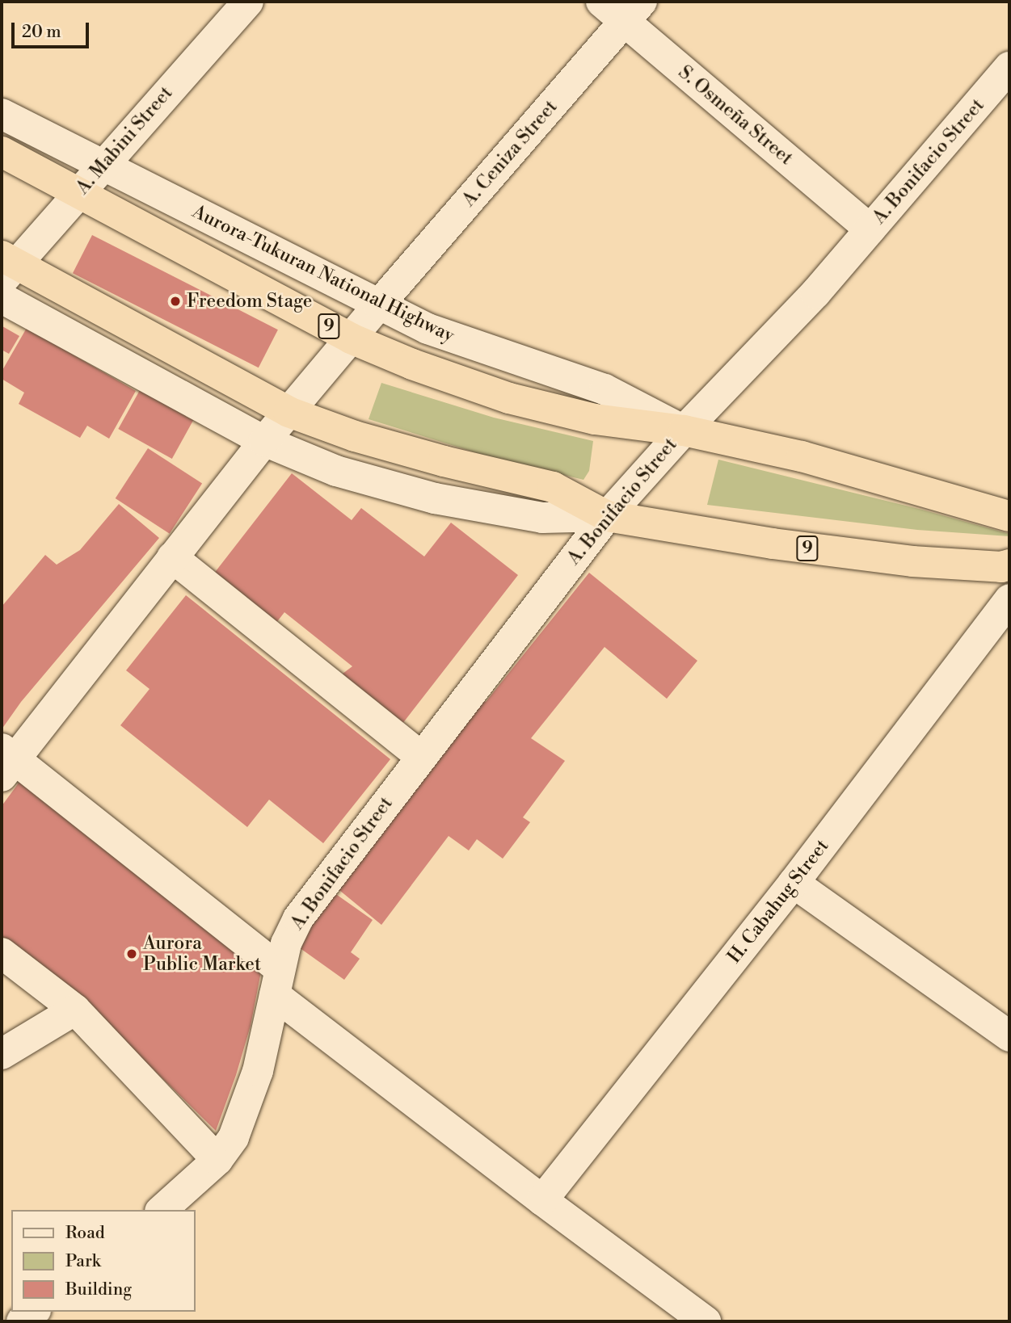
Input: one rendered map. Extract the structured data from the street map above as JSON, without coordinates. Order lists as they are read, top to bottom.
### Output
{
  "streets": {
    "highway": ["Aurora-Tukuran National Highway", "9"],
    "street": [
      "S. Osmeña Street",
      "A. Mabini Street",
      "A. Ceniza Street",
      "A. Bonifacio Street",
      "H. Cabahug Street"
    ]
  },
  "crossings": [
    ["S. Osmeña Street", "A. Ceniza Street"],
    ["S. Osmeña Street", "A. Bonifacio Street"],
    ["A. Mabini Street", "Aurora-Tukuran National Highway"],
    ["A. Mabini Street", "9"],
    ["A. Ceniza Street", "Aurora-Tukuran National Highway"],
    ["A. Ceniza Street", "9"],
    ["A. Bonifacio Street", "Aurora-Tukuran National Highway"],
    ["A. Bonifacio Street", "9"]
  ],
  "places": ["Freedom Stage", "Aurora Public Market"],
  "legend": ["Road", "Park", "Building"],
  "scale_bar": "20 m"
}
